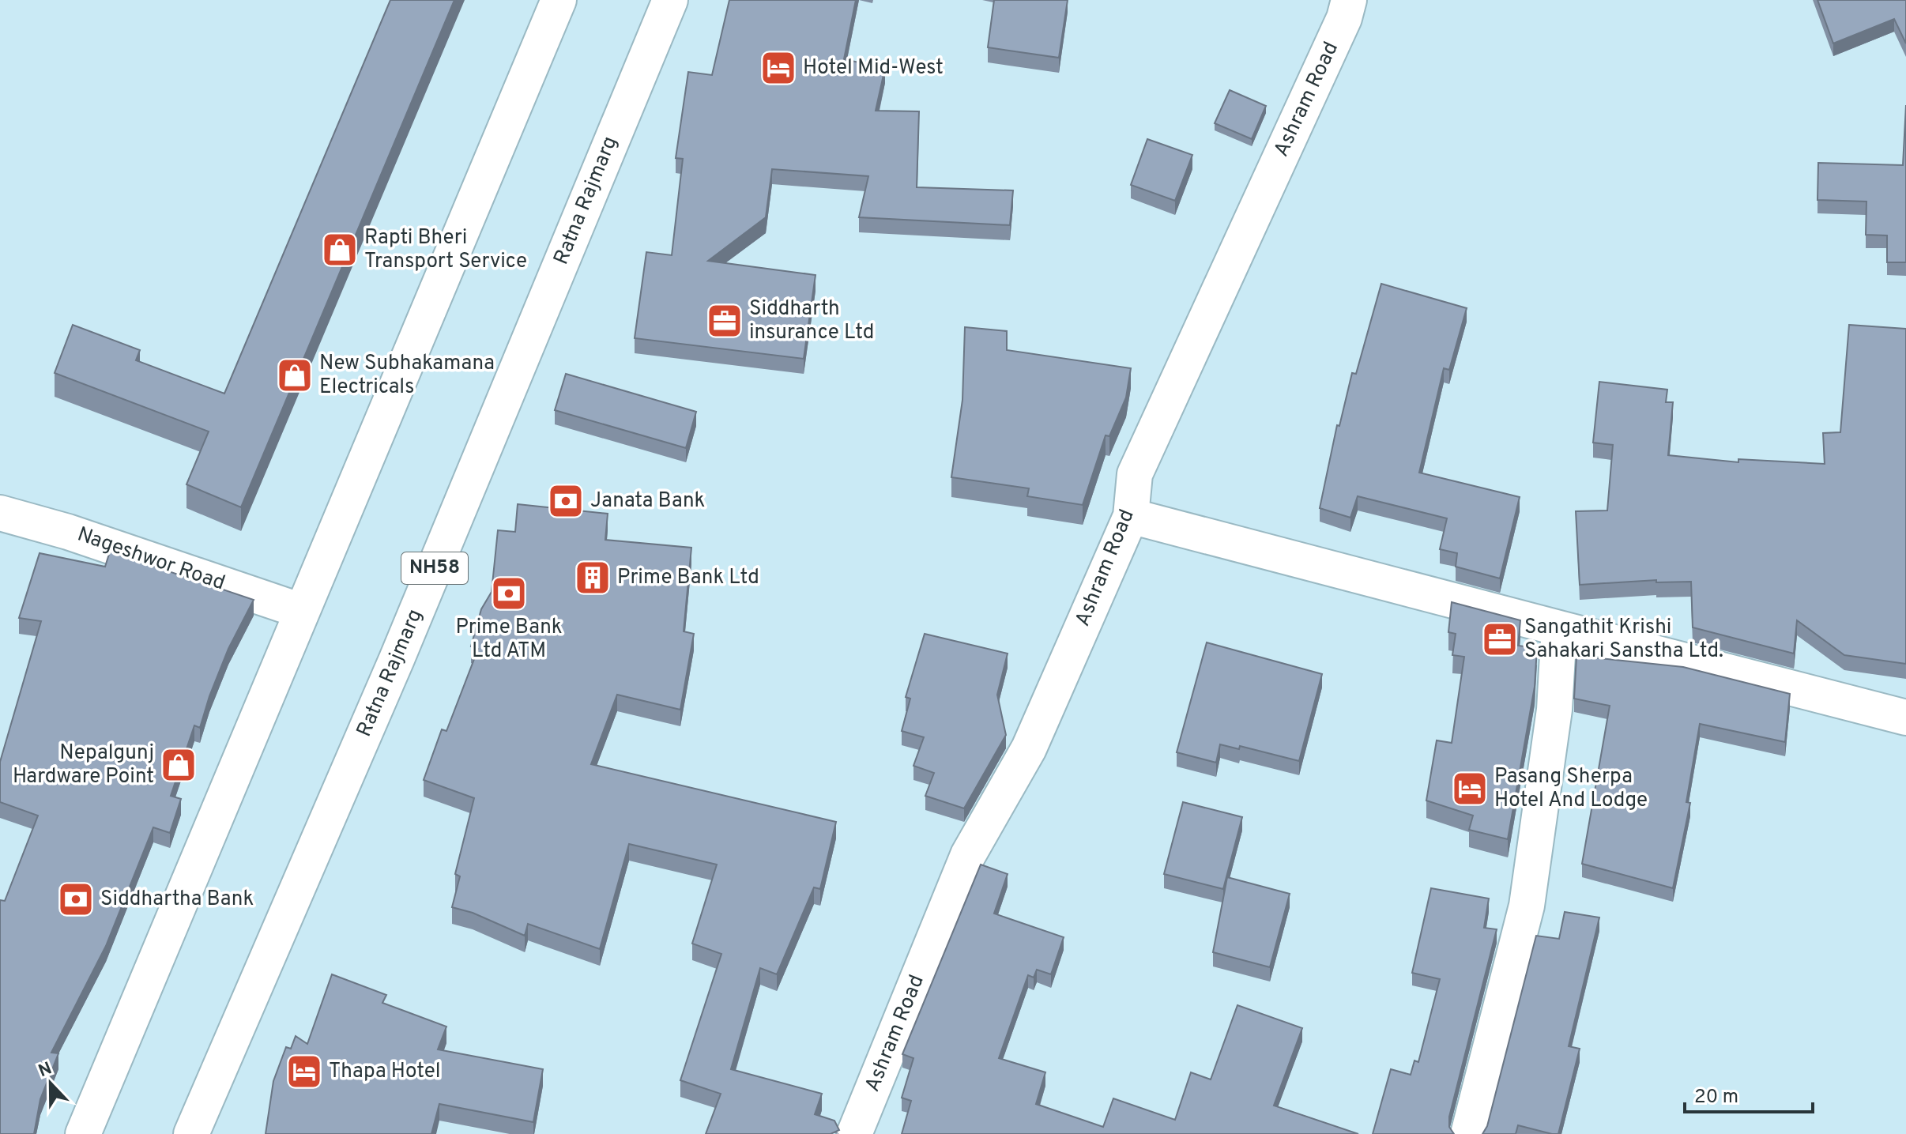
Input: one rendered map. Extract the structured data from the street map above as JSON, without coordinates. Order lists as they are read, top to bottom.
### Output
{
  "streets": {
    "main road": [
      "Ashram Road",
      "Ratna Rajmarg",
      "Nageshwor Road",
      "NH58"
    ]
  },
  "places": {
    "hotel": ["Hotel Mid-West", "Pasang Sherpa Hotel And Lodge", "Thapa Hotel"],
    "shop": ["Rapti Bheri Transport Service", "New Subhakamana Electricals", "Nepalgunj Hardware Point"],
    "office": ["Siddharth insurance Ltd", "Sangathit Krishi Sahakari Sanstha Ltd."],
    "bank": ["Janata Bank", "Prime Bank Ltd ATM", "Siddhartha Bank"],
    "building": ["Prime Bank Ltd"]
  },
  "scale_bar": "20 m",
  "north": "top"
}
